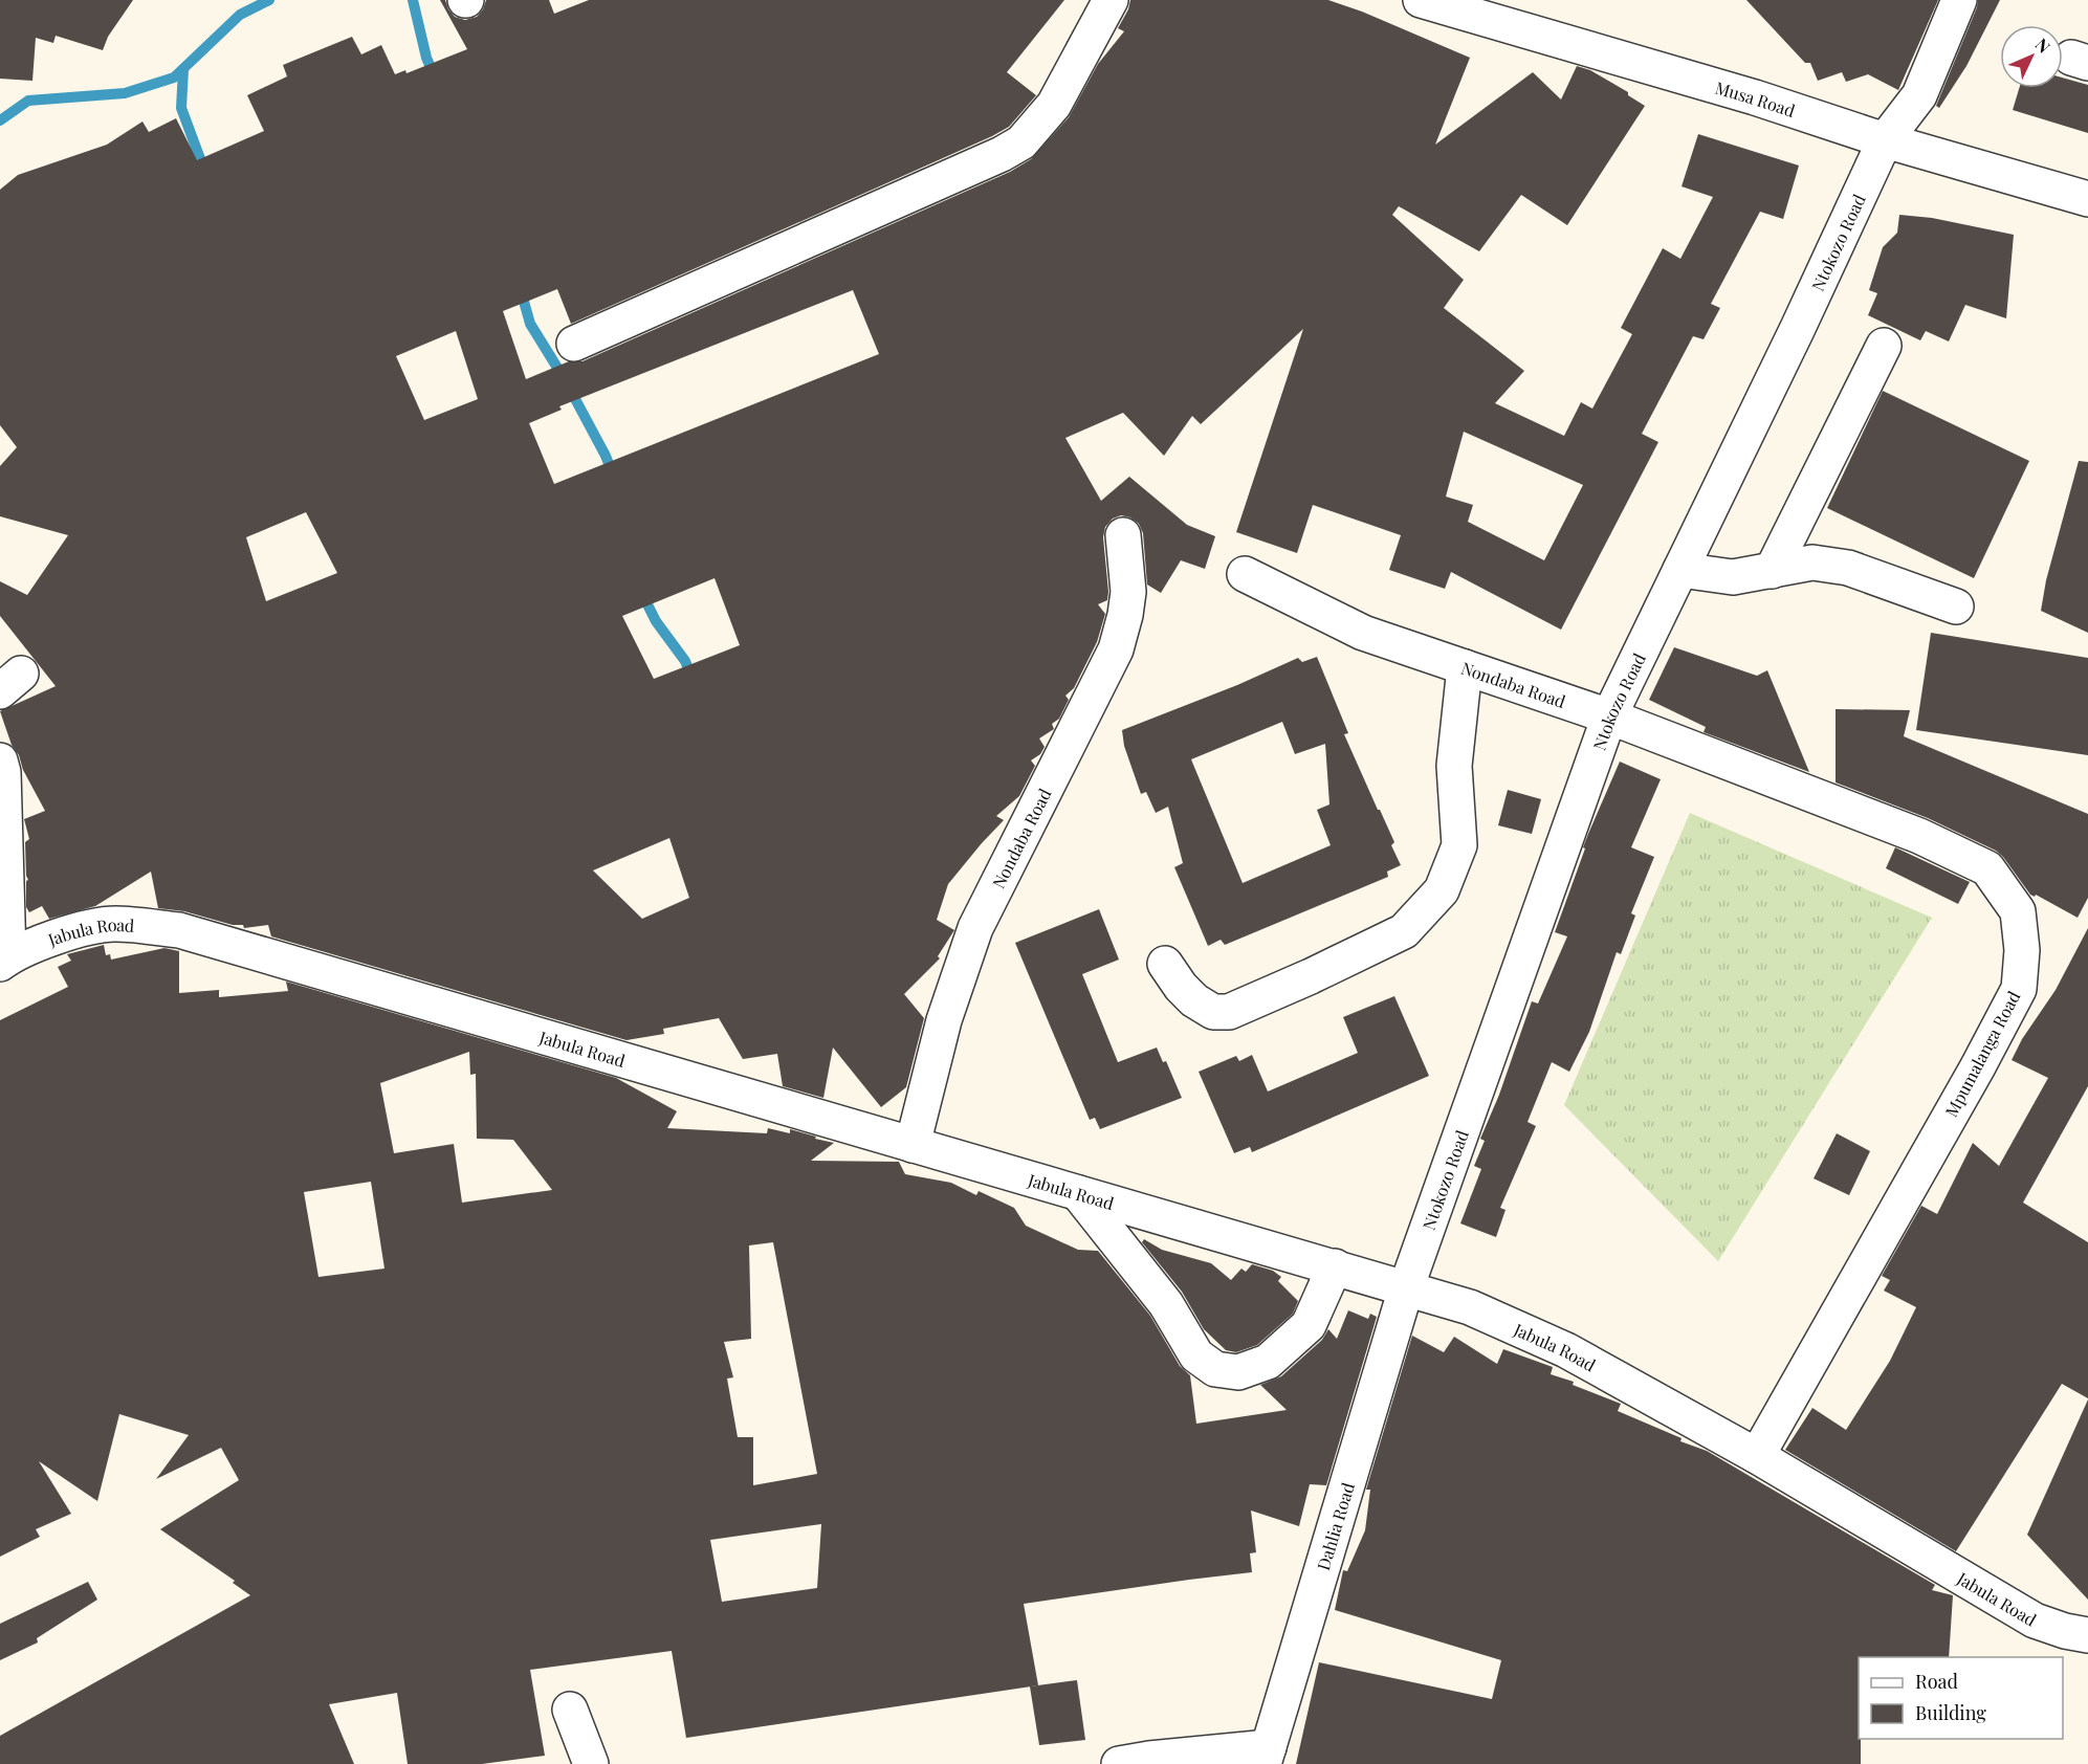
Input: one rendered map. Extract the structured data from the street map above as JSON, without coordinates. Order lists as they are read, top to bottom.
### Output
{
  "streets": {
    "street": [
      "Musa Road",
      "Ntokozo Road",
      "Nondaba Road",
      "Jabula Road",
      "Mpumalanga Road",
      "Dahlia Road"
    ]
  },
  "crossings": [
    ["Musa Road", "Ntokozo Road"],
    ["Ntokozo Road", "Nondaba Road"],
    ["Ntokozo Road", "Jabula Road"],
    ["Ntokozo Road", "Mpumalanga Road"],
    ["Ntokozo Road", "Dahlia Road"],
    ["Nondaba Road", "Jabula Road"],
    ["Nondaba Road", "Mpumalanga Road"],
    ["Jabula Road", "Mpumalanga Road"],
    ["Jabula Road", "Dahlia Road"]
  ],
  "legend": ["Road", "Building"],
  "north": "top right"
}
